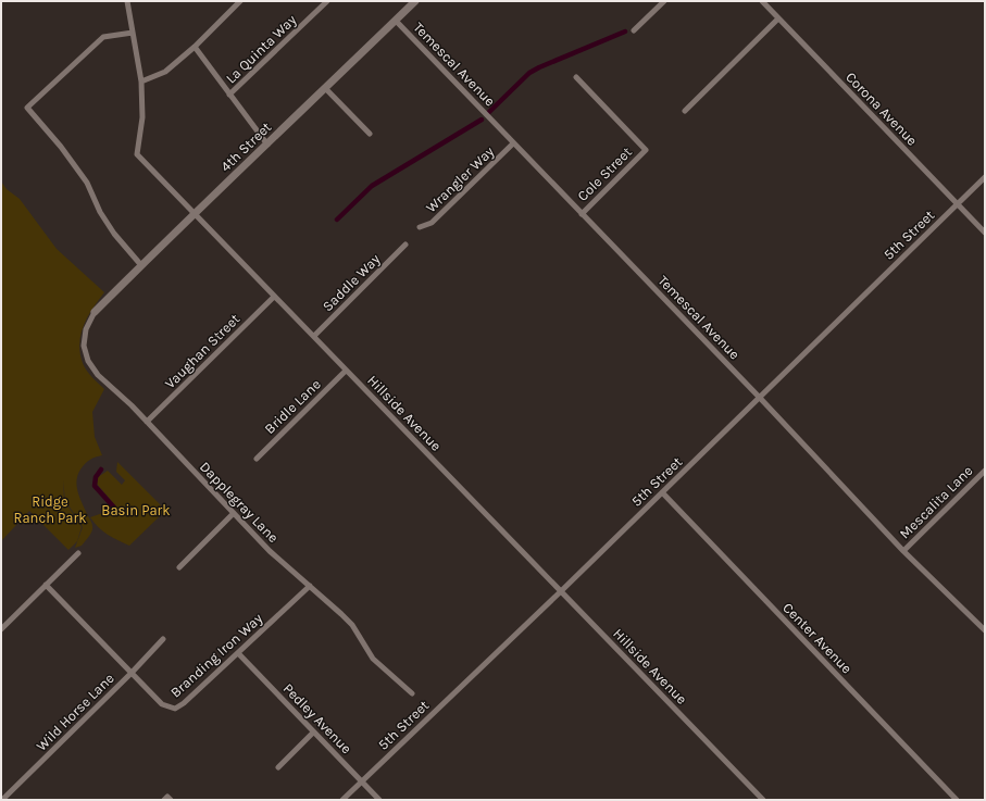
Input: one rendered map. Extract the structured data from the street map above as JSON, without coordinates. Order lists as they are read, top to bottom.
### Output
{
  "streets": {
    "street": [
      "La Quinta Way",
      "Temescal Avenue",
      "Corona Avenue",
      "4th Street",
      "Cole Street",
      "Wrangler Way",
      "5th Street",
      "Saddle Way",
      "Vaughan Street",
      "Bridle Lane",
      "Hillside Avenue",
      "Dapplegray Lane",
      "Mescalita Lane",
      "Center Avenue",
      "Branding Iron Way",
      "Wild Horse Lane",
      "Pedley Avenue"
    ]
  },
  "crossings": [
    ["Temescal Avenue", "4th Street"],
    ["Temescal Avenue", "Cole Street"],
    ["Temescal Avenue", "Wrangler Way"],
    ["Temescal Avenue", "5th Street"],
    ["Temescal Avenue", "Mescalita Lane"],
    ["Corona Avenue", "5th Street"],
    ["4th Street", "Hillside Avenue"],
    ["4th Street", "Dapplegray Lane"],
    ["5th Street", "Hillside Avenue"],
    ["5th Street", "Center Avenue"],
    ["5th Street", "Pedley Avenue"],
    ["Saddle Way", "Hillside Avenue"],
    ["Vaughan Street", "Hillside Avenue"],
    ["Vaughan Street", "Dapplegray Lane"],
    ["Bridle Lane", "Hillside Avenue"],
    ["Dapplegray Lane", "Branding Iron Way"],
    ["Branding Iron Way", "Wild Horse Lane"],
    ["Branding Iron Way", "Pedley Avenue"]
  ],
  "parks": ["Ridge Ranch Park", "Basin Park"]
}
